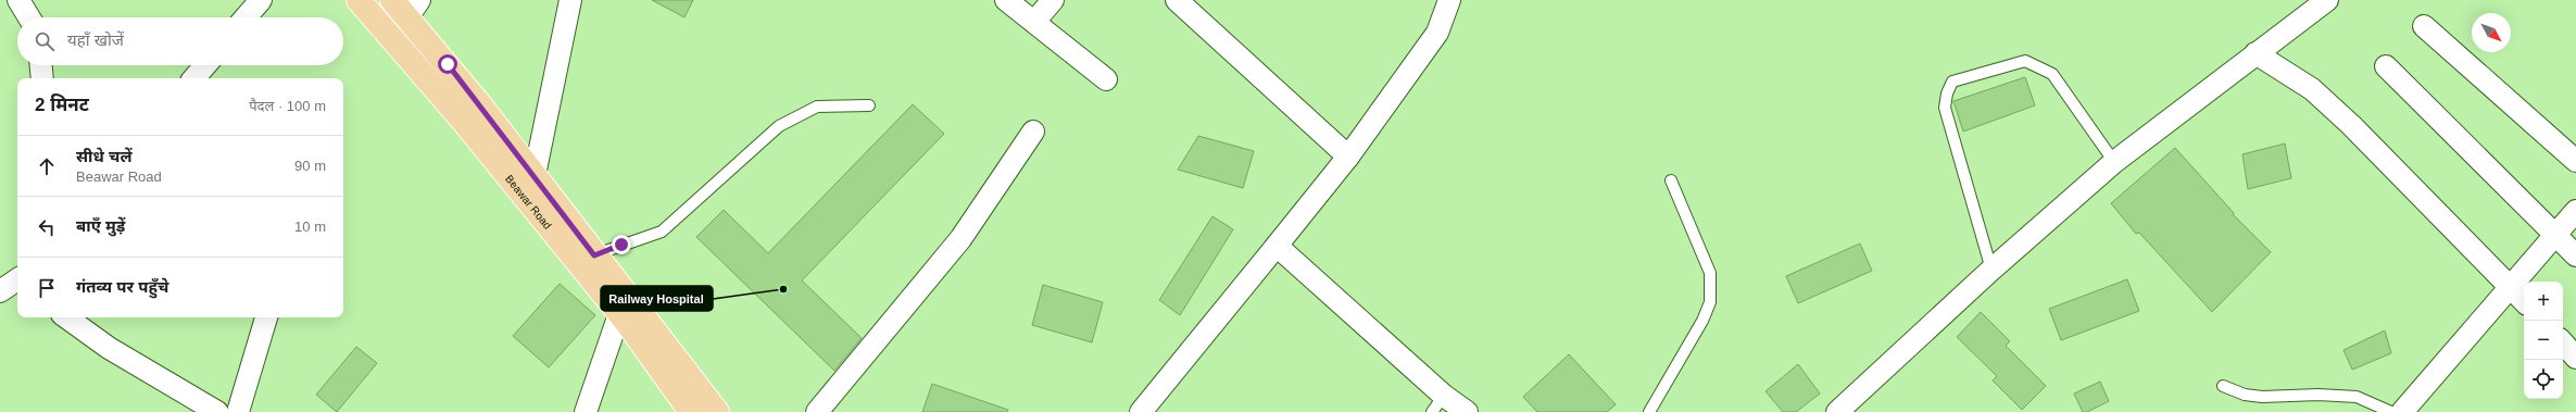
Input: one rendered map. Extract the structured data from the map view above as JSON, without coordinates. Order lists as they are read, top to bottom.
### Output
{
  "streets": {
    "main road": ["Beawar Road"]
  },
  "places": ["Railway Hospital"],
  "north": "bottom right",
  "page": {
    "search": "यहाँ खोजें",
    "heading": ["2 मिनट", "पैदल · 100 m"],
    "list": [
      ["सीधे चलें", "Beawar Road", "90 m"],
      ["बाएँ मुड़ें", "10 m"],
      "गंतव्य पर पहुँचे"
    ],
    "map_buttons": ["+", "−"]
  }
}
